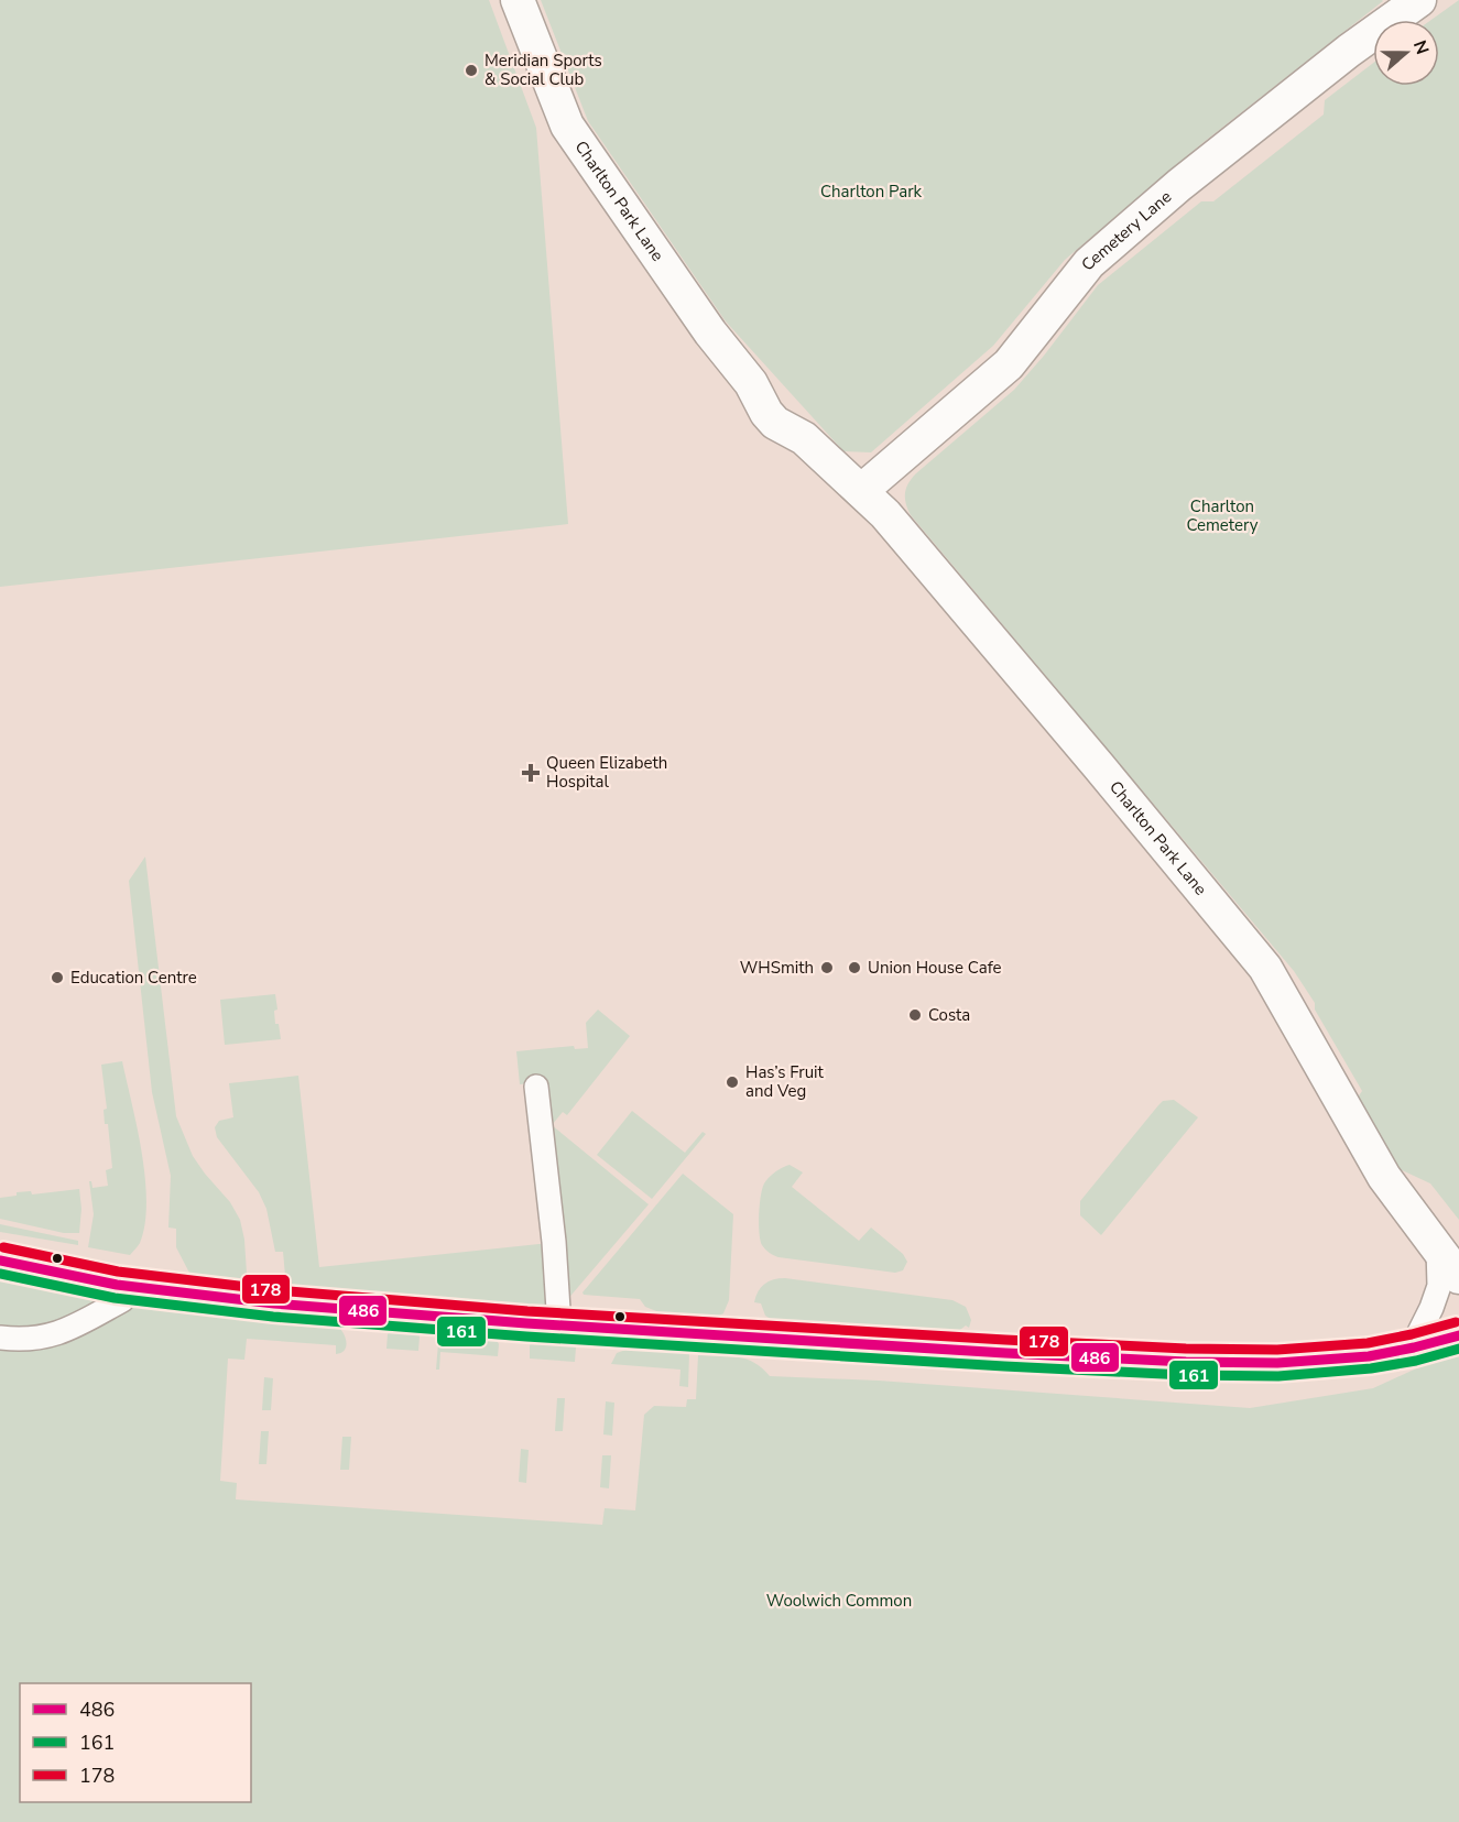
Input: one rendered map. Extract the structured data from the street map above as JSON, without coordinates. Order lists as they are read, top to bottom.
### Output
{
  "streets": {
    "street": ["Charlton Park Lane", "Cemetery Lane"]
  },
  "crossings": [
    ["Charlton Park Lane", "Cemetery Lane"]
  ],
  "parks": ["Charlton Park", "Charlton Cemetery", "Woolwich Common"],
  "places": {
    "other": [
      "Meridian Sports & Social Club",
      "WHSmith",
      "Union House Cafe",
      "Education Centre",
      "Costa",
      "Has’s Fruit and Veg"
    ],
    "health": ["Queen Elizabeth Hospital"]
  },
  "lines": ["transit line 178", "transit line 486", "transit line 161"],
  "legend": ["486", "161", "178"],
  "north": "right"
}
